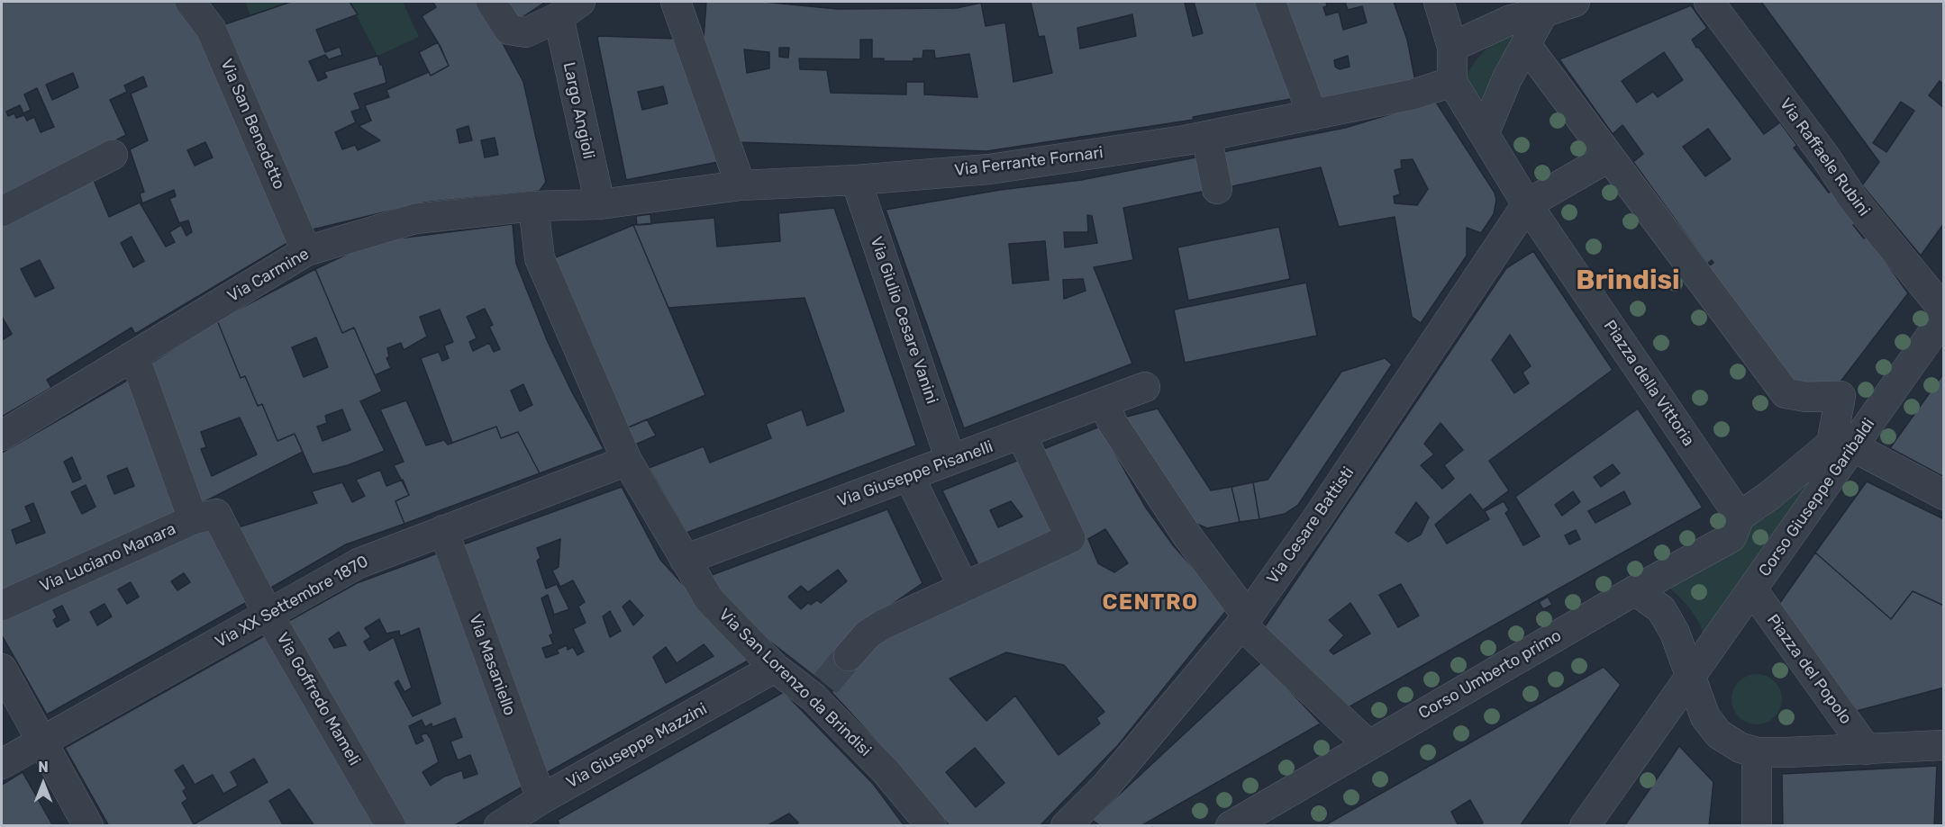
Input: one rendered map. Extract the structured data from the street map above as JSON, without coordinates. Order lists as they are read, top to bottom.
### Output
{
  "streets": {
    "street": [
      "Largo Angioli",
      "Via San Benedetto",
      "Via Raffaele Rubini",
      "Via Ferrante Fornari",
      "Via Carmine",
      "Via Giulio Cesare Vanini",
      "Piazza della Vittoria",
      "Via Giuseppe Pisanelli",
      "Corso Giuseppe Garibaldi",
      "Via Cesare Battisti",
      "Via Luciano Manara",
      "Via XX Settembre 1870",
      "Via Masaniello",
      "Piazza del Popolo",
      "Corso Umberto primo",
      "Via San Lorenzo da Brindisi",
      "Via Goffredo Mameli",
      "Via Giuseppe Mazzini"
    ]
  },
  "crossings": [
    ["Largo Angioli", "Via Ferrante Fornari"],
    ["Largo Angioli", "Via Carmine"],
    ["Via San Benedetto", "Via Carmine"],
    ["Via Ferrante Fornari", "Via Carmine"],
    ["Via Ferrante Fornari", "Via Giulio Cesare Vanini"],
    ["Via Ferrante Fornari", "Piazza della Vittoria"],
    ["Via Carmine", "Via San Lorenzo da Brindisi"],
    ["Via Giulio Cesare Vanini", "Via Giuseppe Pisanelli"],
    ["Piazza della Vittoria", "Via Cesare Battisti"],
    ["Piazza della Vittoria", "Corso Umberto primo"],
    ["Via Giuseppe Pisanelli", "Via San Lorenzo da Brindisi"],
    ["Corso Giuseppe Garibaldi", "Piazza del Popolo"],
    ["Via Luciano Manara", "Via Goffredo Mameli"],
    ["Via XX Settembre 1870", "Via Masaniello"],
    ["Via XX Settembre 1870", "Via San Lorenzo da Brindisi"],
    ["Via XX Settembre 1870", "Via Goffredo Mameli"],
    ["Via Masaniello", "Via Giuseppe Mazzini"],
    ["Via San Lorenzo da Brindisi", "Via Giuseppe Mazzini"]
  ],
  "districts": ["Brindisi", "CENTRO"],
  "north": "top"
}
